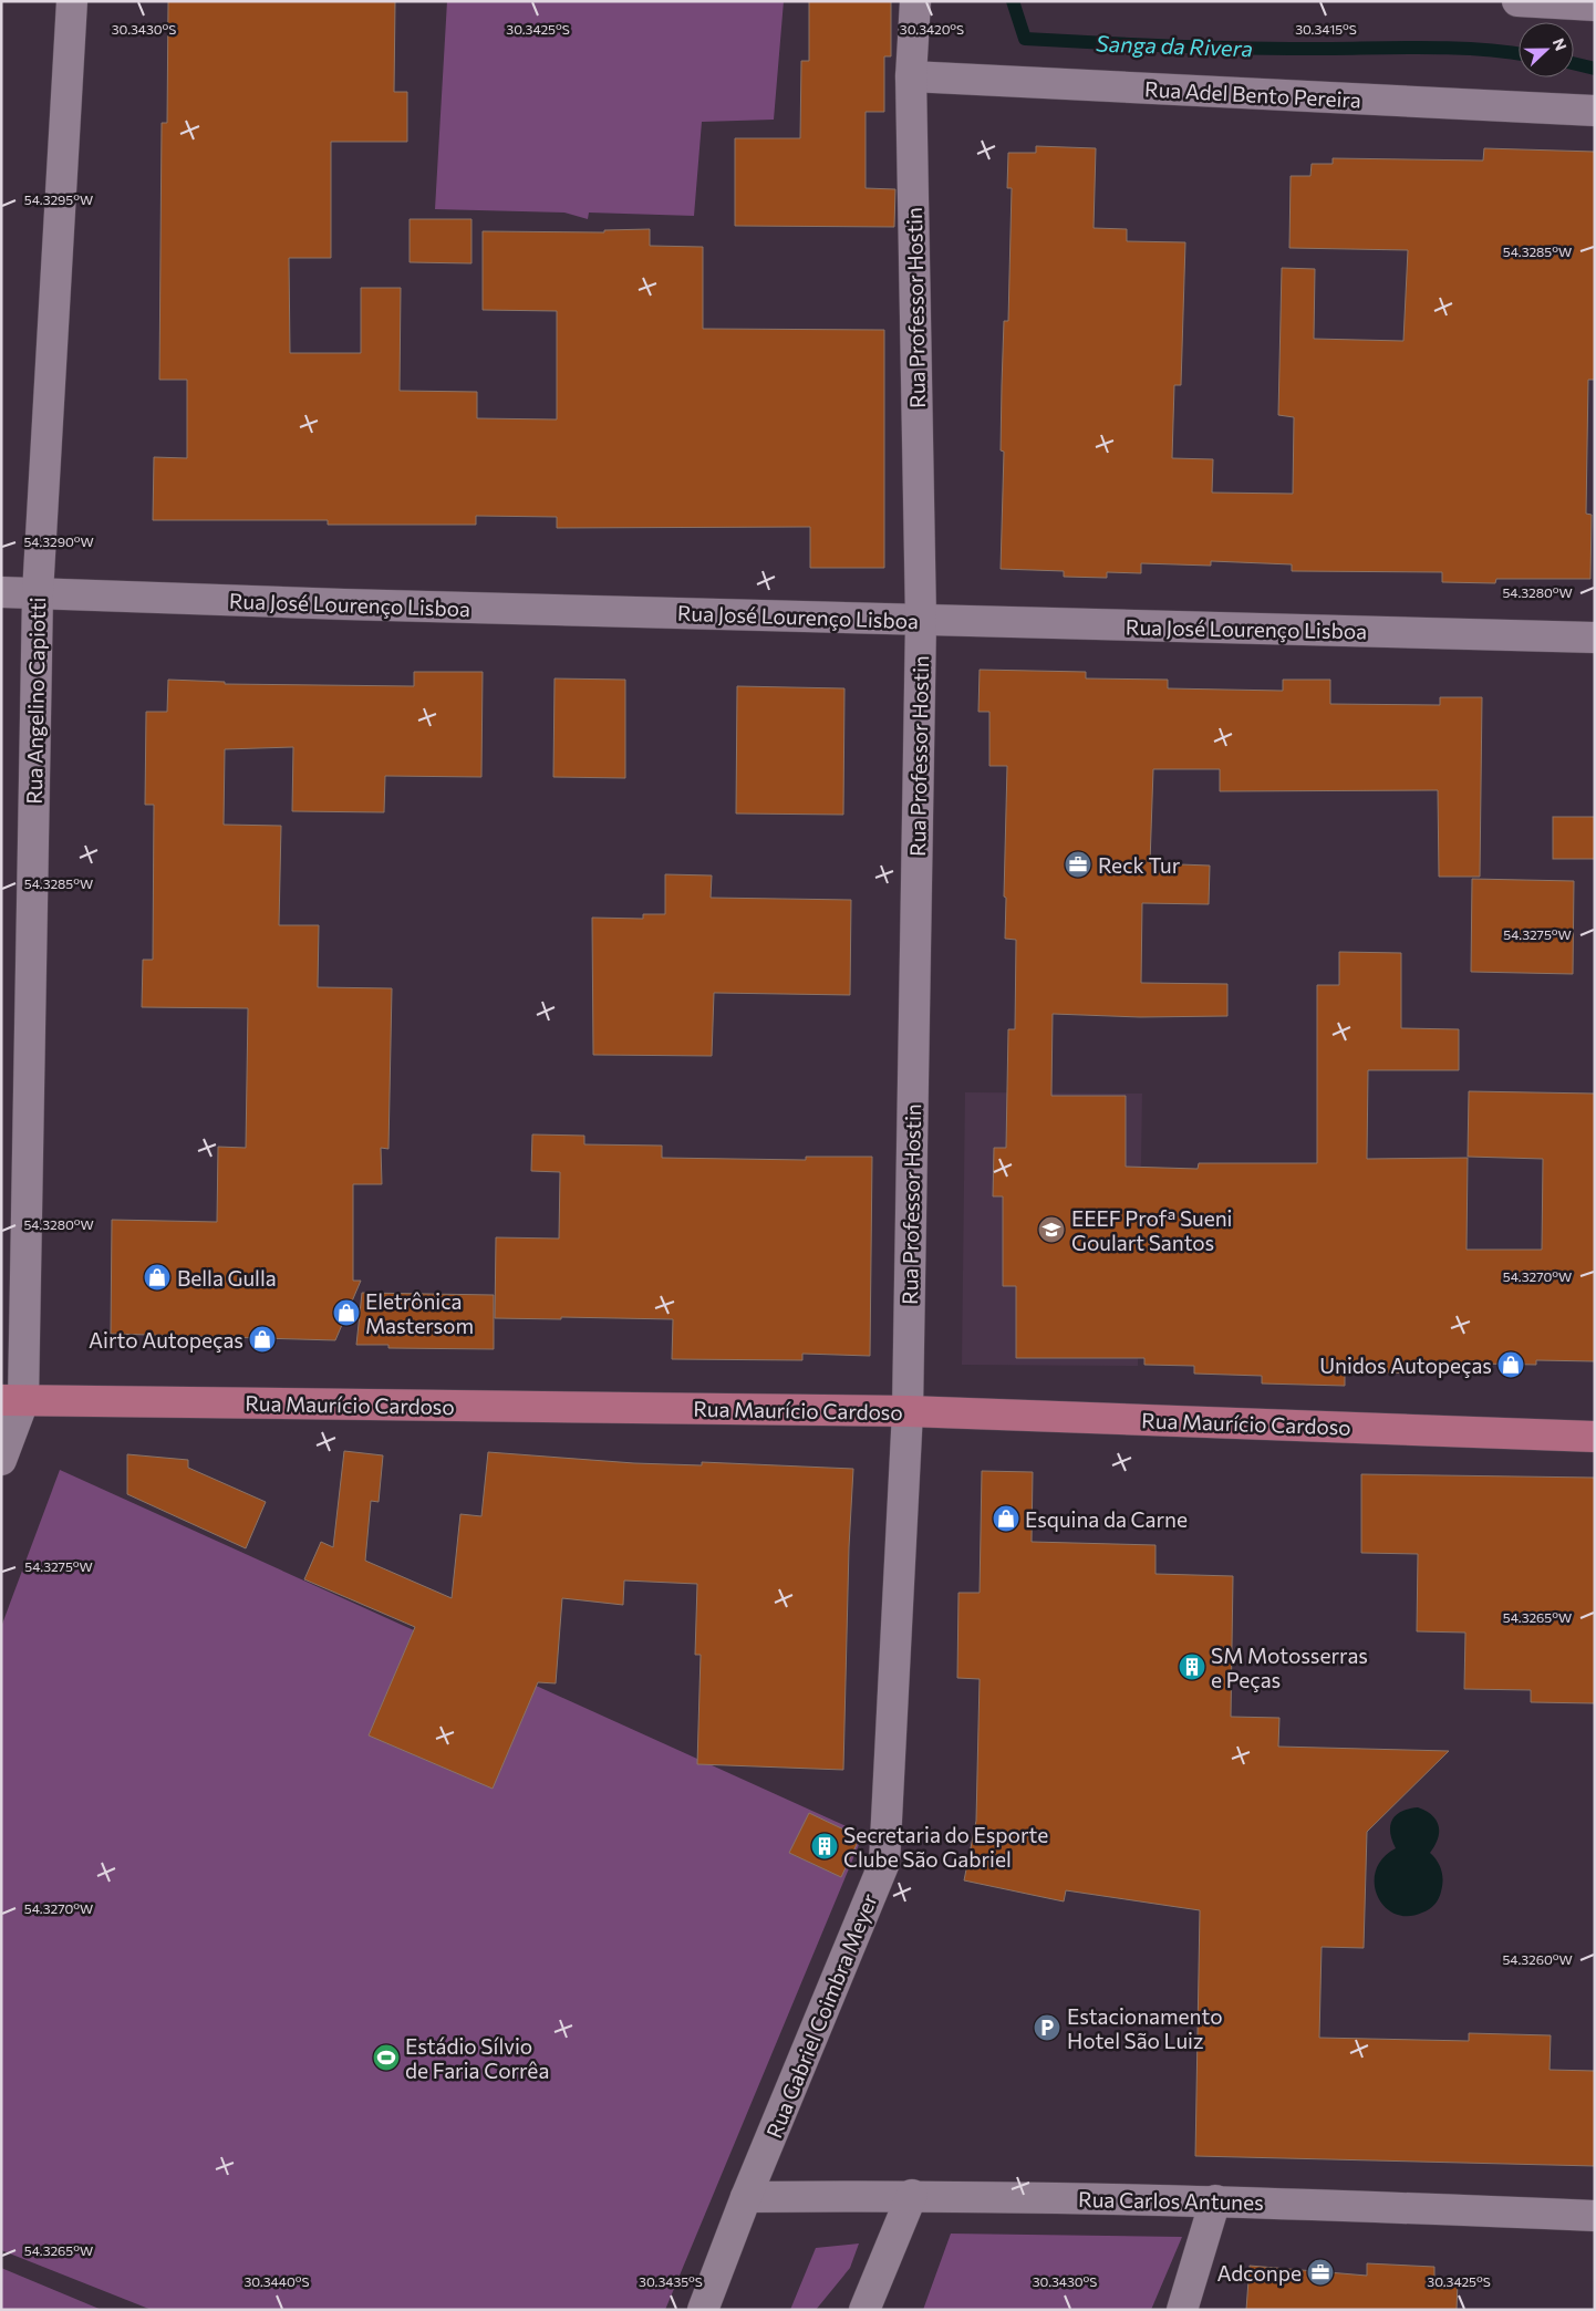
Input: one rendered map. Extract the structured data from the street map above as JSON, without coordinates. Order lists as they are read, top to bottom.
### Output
{
  "streets": {
    "main road": ["Rua Maurício Cardoso"],
    "street": [
      "Rua Adel Bento Pereira",
      "Rua Professor Hostin",
      "Rua José Lourenço Lisboa",
      "Rua Angelino Capiotti",
      "Rua Gabriel Coimbra Meyer",
      "Rua Carlos Antunes"
    ]
  },
  "crossings": [
    ["Rua Adel Bento Pereira", "Rua Professor Hostin"],
    ["Rua Professor Hostin", "Rua José Lourenço Lisboa"],
    ["Rua Professor Hostin", "Rua Maurício Cardoso"],
    ["Rua Professor Hostin", "Rua Gabriel Coimbra Meyer"],
    ["Rua José Lourenço Lisboa", "Rua Angelino Capiotti"],
    ["Rua Angelino Capiotti", "Rua Maurício Cardoso"],
    ["Rua Maurício Cardoso", "Rua Gabriel Coimbra Meyer"],
    ["Rua Gabriel Coimbra Meyer", "Rua Carlos Antunes"]
  ],
  "water": ["Sanga da Rivera"],
  "places": {
    "office": ["Reck Tur", "Adconpe"],
    "school or university": ["EEEF Profª Sueni Goulart Santos"],
    "shop": [
      "Bella Gulla",
      "Eletrônica Mastersom",
      "Airto Autopeças",
      "Unidos Autopeças",
      "Esquina da Carne"
    ],
    "building": ["SM Motosserras e Peças", "Secretaria do Esporte Clube São Gabriel"],
    "parking": ["Estacionamento Hotel São Luiz"],
    "sports": ["Estádio Sílvio de Faria Corrêa"]
  },
  "north": "right",
  "coordinates": [
    "30.3430°S",
    "30.3425°S",
    "30.3420°S",
    "30.3415°S",
    "54.3295°W",
    "54.3285°W",
    "54.3290°W",
    "54.3280°W",
    "54.3275°W",
    "54.3270°W",
    "54.3265°W",
    "54.3260°W",
    "30.3440°S",
    "30.3435°S"
  ]
}
